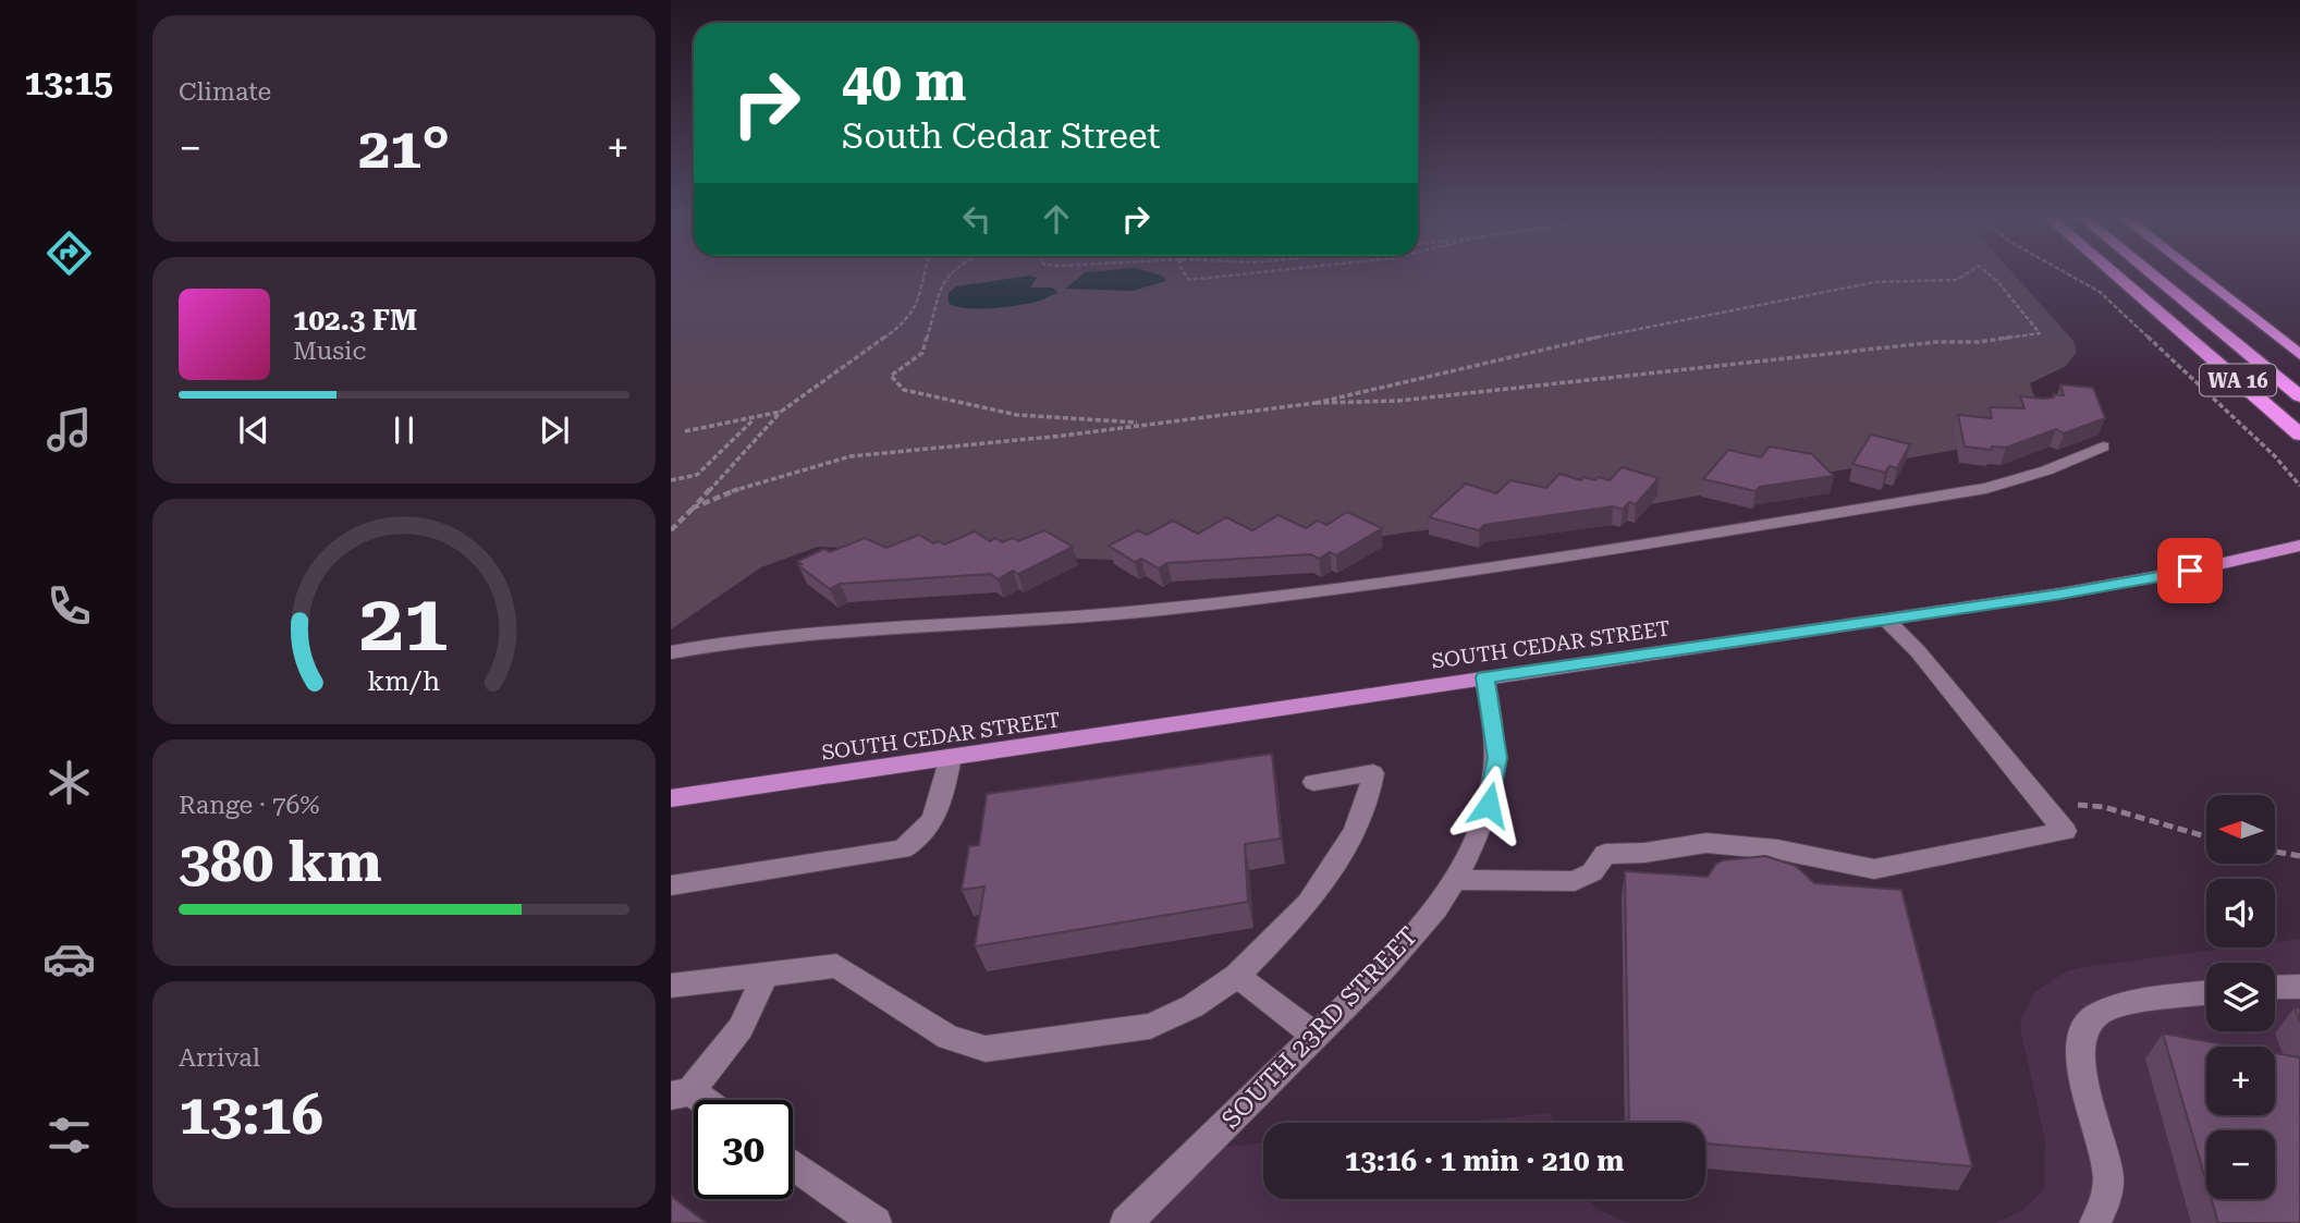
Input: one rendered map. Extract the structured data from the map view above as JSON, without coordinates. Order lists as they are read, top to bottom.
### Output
{
  "streets": {
    "highway": ["WA 16"],
    "main road": ["SOUTH CEDAR STREET"],
    "street": ["SOUTH 23RD STREET"]
  },
  "crossings": [
    ["SOUTH CEDAR STREET", "SOUTH 23RD STREET"]
  ],
  "north": "left",
  "page": {
    "tabs": "13:15",
    "tile": [
      "Climate",
      ["Range · 76%", "380 km"],
      ["Arrival", "13:16"]
    ],
    "turn": ["40 m", "South Cedar Street"],
    "heat": ["−", "21°", "+"],
    "song": ["102.3 FM", "Music"],
    "map_buttons": ["+", "−"],
    "limit": "30",
    "trip": "13:16 · 1 min · 210 m",
    "gauge": ["21", "km/h"]
  }
}
